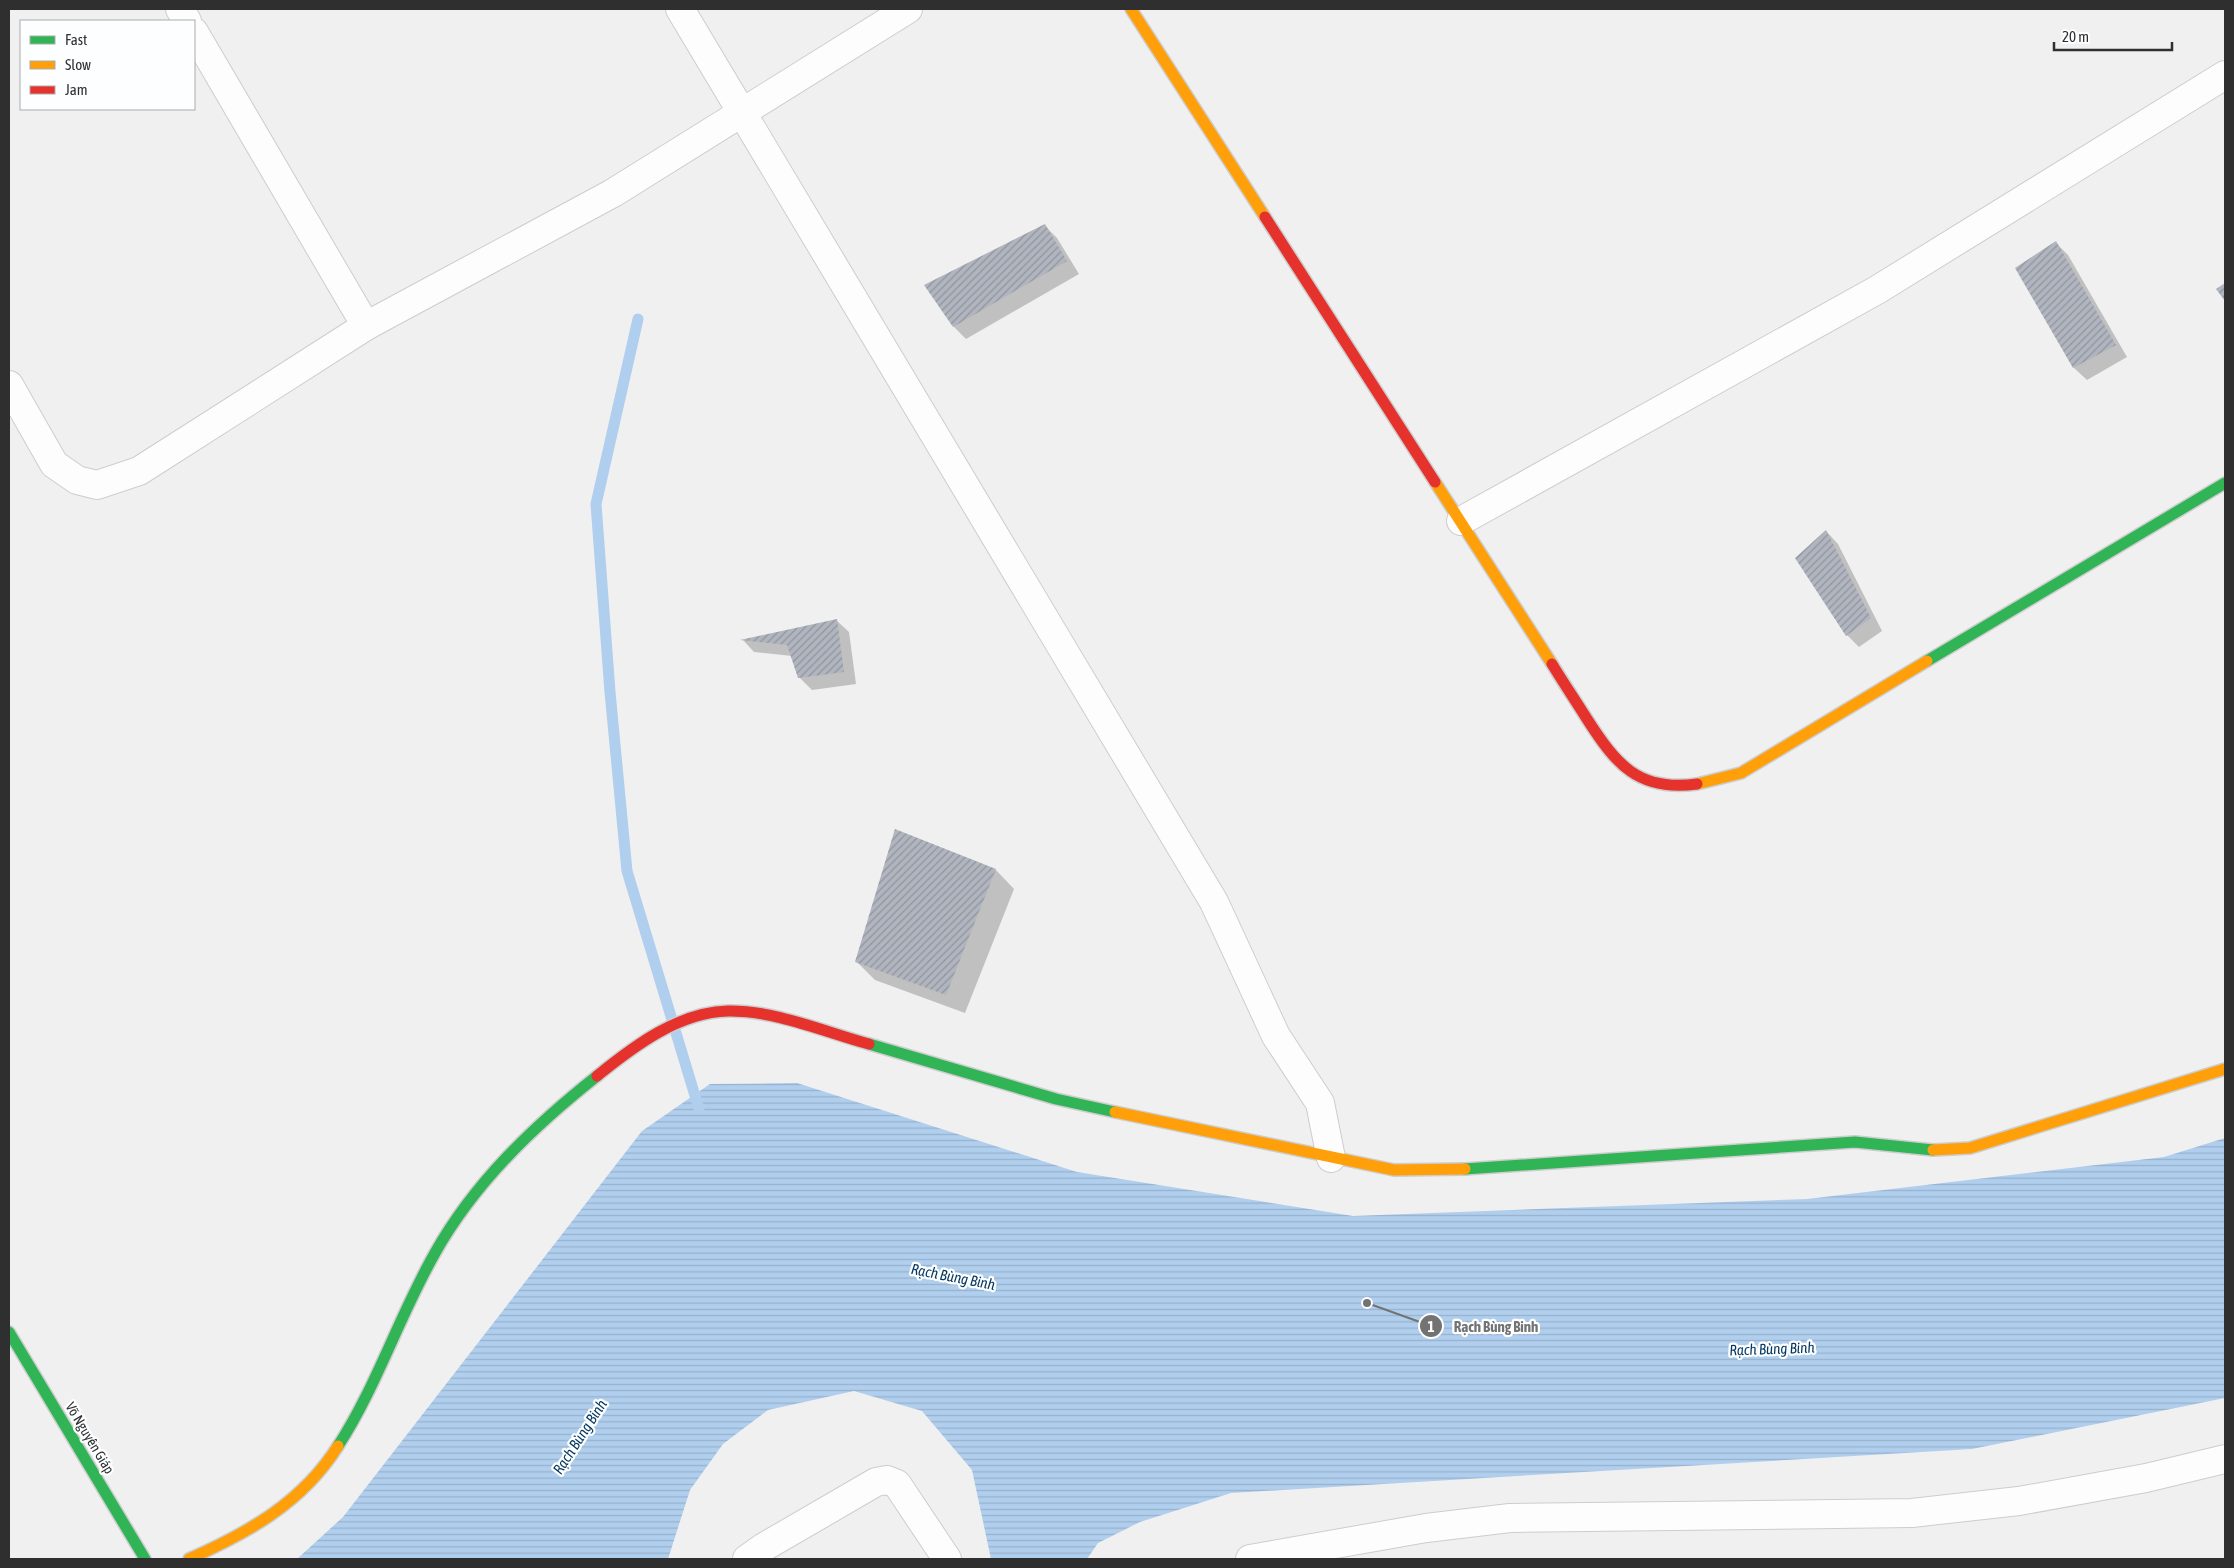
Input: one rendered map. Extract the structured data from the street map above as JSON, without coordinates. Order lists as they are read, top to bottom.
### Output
{
  "streets": {
    "main road": ["Võ Nguyên Giáp"]
  },
  "water": ["Rạch Bùng Binh"],
  "places": ["Rạch Bùng Binh"],
  "legend": ["Fast", "Slow", "Jam"],
  "scale_bar": "20 m"
}
